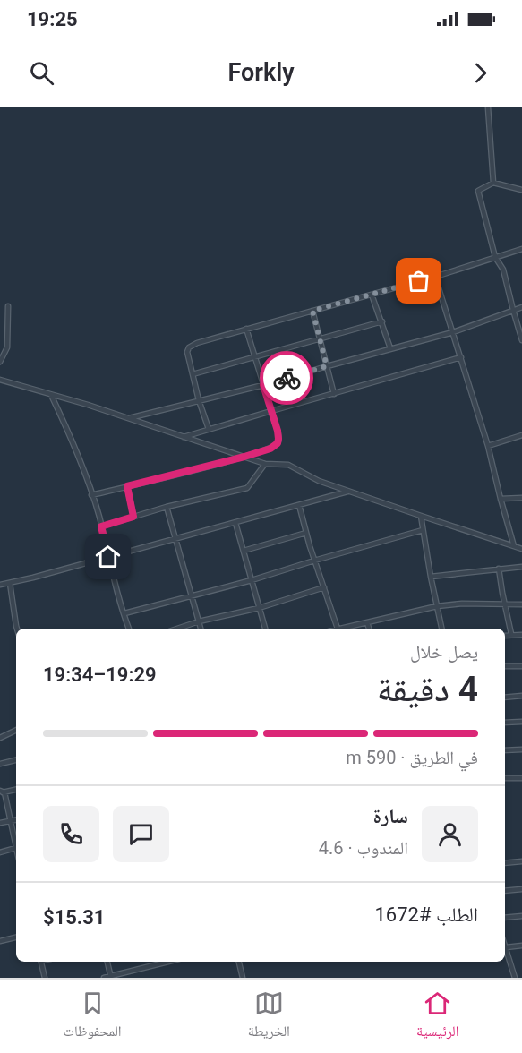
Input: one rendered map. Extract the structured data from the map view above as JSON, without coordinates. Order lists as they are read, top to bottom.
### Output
{
  "page": {
    "status": "19:25",
    "header": "Forkly",
    "heading": ["4 دقيقة", "يصل خلال", "19:29–19:34"],
    "panel": [
      "سارة",
      "المندوب · 4.6",
      "الطلب #1672",
      "$15.31"
    ],
    "bar": "في الطريق · 590 m",
    "tabs": ["الرئيسية", "الخريطة", "المحفوظات"]
  }
}
